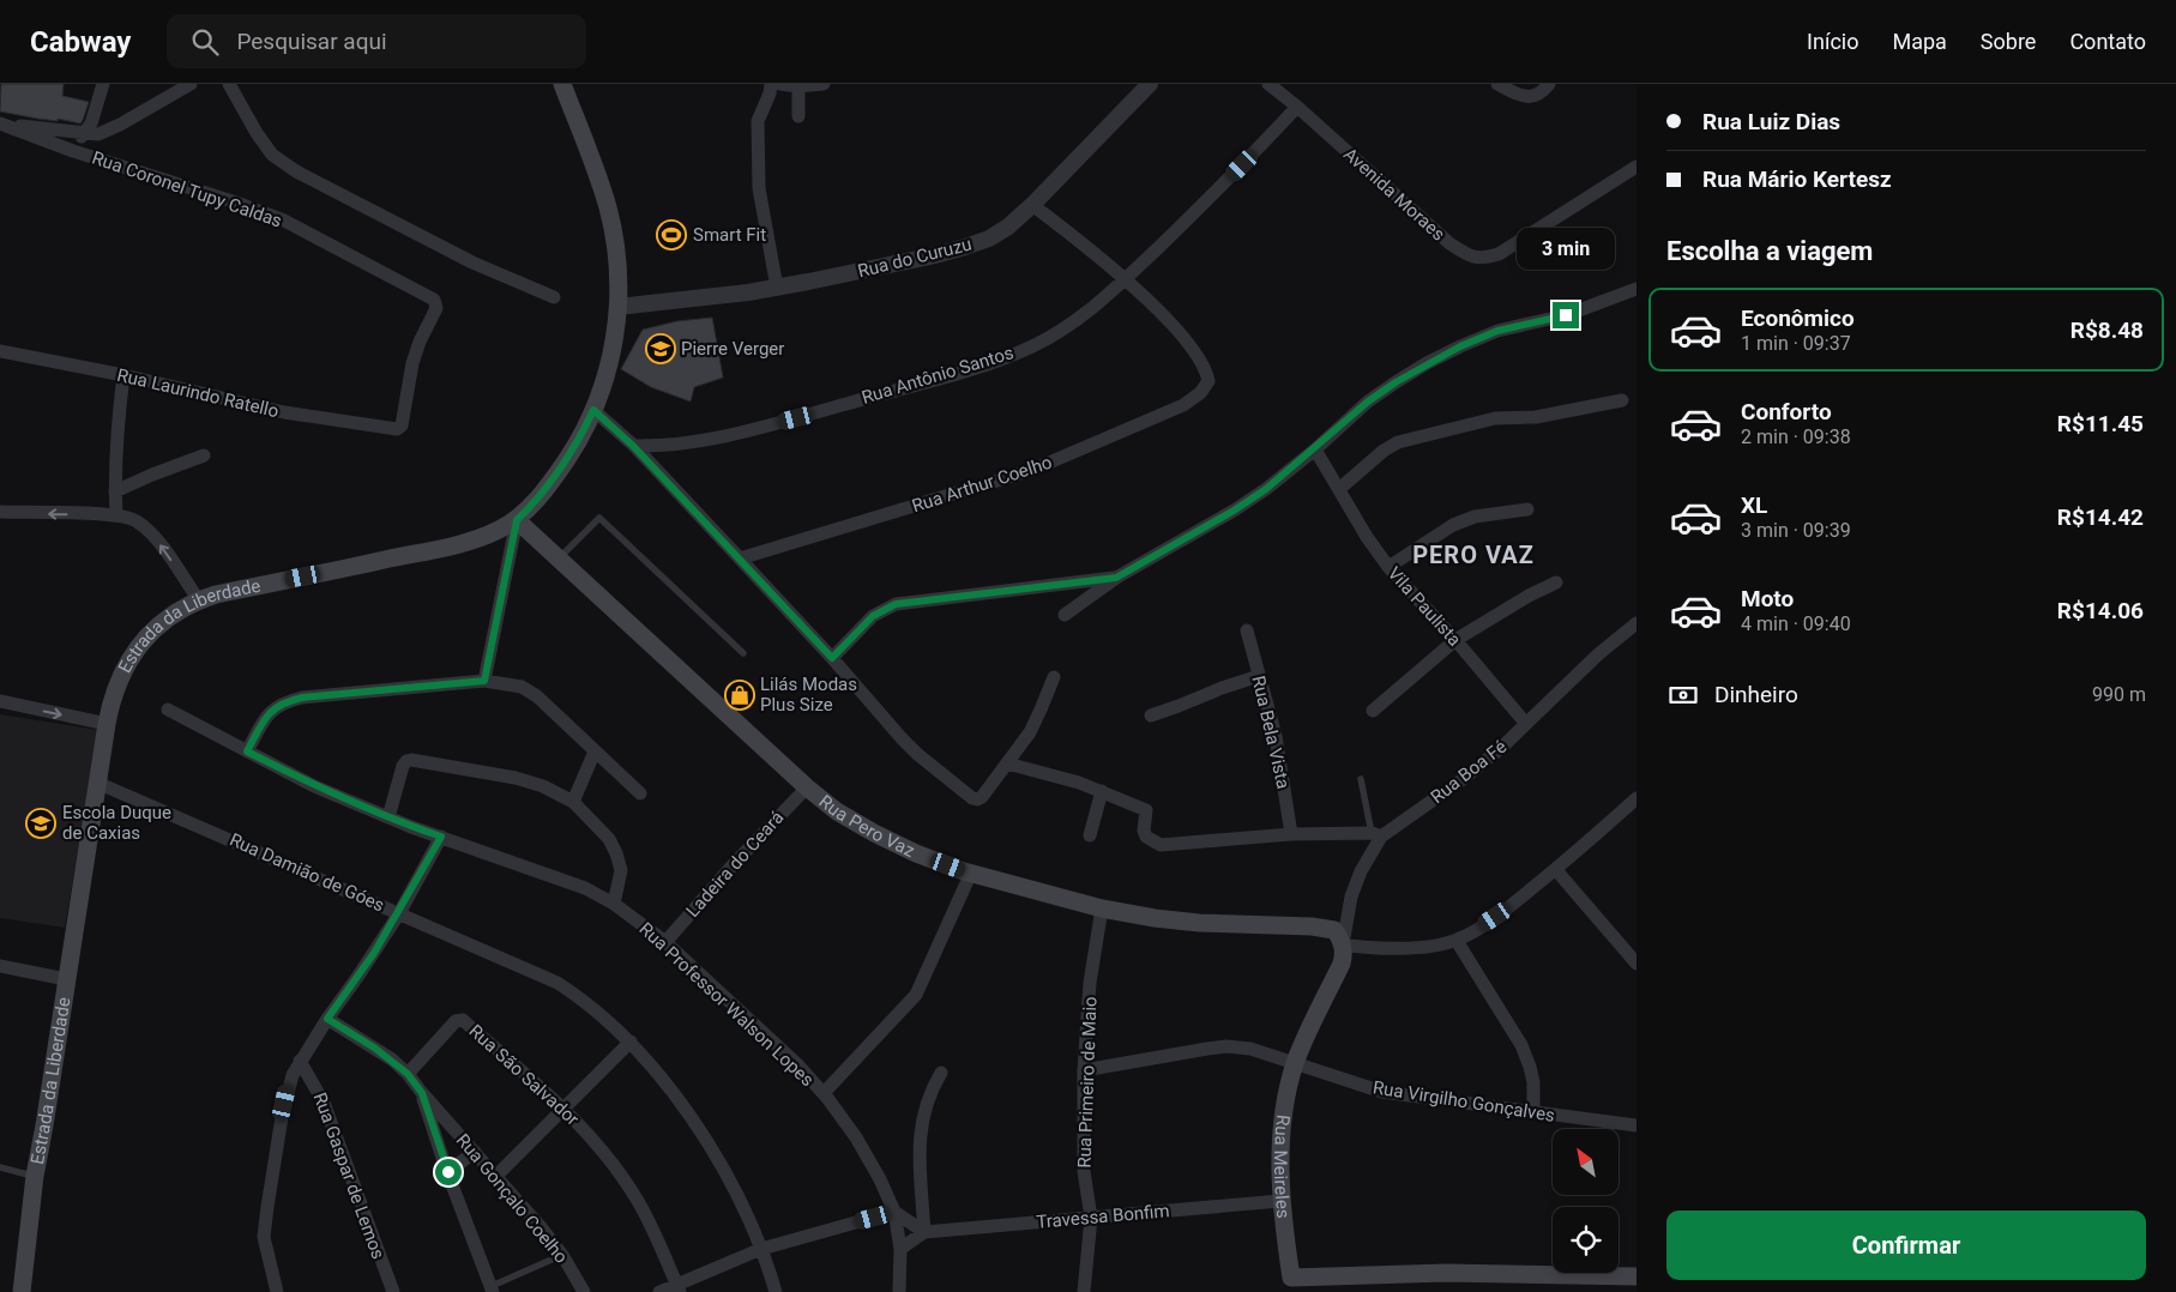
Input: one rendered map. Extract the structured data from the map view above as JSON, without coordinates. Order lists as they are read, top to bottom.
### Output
{
  "streets": {
    "main road": ["Estrada da Liberdade", "Rua Pero Vaz", "Rua Meireles"],
    "street": [
      "Rua Coronel Tupy Caldas",
      "Avenida Moraes",
      "Rua do Curuzu",
      "Rua Antônio Santos",
      "Rua Laurindo Ratello",
      "Rua Arthur Coelho",
      "Vila Paulista",
      "Rua Bela Vista",
      "Rua Boa Fé",
      "Ladeira do Ceará",
      "Rua Damião de Góes",
      "Rua Professor Walson Lopes",
      "Rua São Salvador",
      "Rua Primeiro de Maio",
      "Rua Virgilho Gonçalves",
      "Rua Gaspar de Lemos",
      "Rua Gonçalo Coelho",
      "Travessa Bonfim"
    ]
  },
  "crossings": [
    ["Rua Coronel Tupy Caldas", "Rua Laurindo Ratello"],
    ["Avenida Moraes", "Rua Antônio Santos"],
    ["Rua do Curuzu", "Estrada da Liberdade"],
    ["Rua Antônio Santos", "Rua Arthur Coelho"],
    ["Vila Paulista", "Rua Boa Fé"],
    ["Estrada da Liberdade", "Rua Pero Vaz"],
    ["Estrada da Liberdade", "Rua Damião de Góes"],
    ["Rua Boa Fé", "Rua Pero Vaz"],
    ["Rua Boa Fé", "Rua Meireles"],
    ["Rua Pero Vaz", "Ladeira do Ceará"],
    ["Rua Pero Vaz", "Rua Primeiro de Maio"],
    ["Rua Pero Vaz", "Rua Meireles"],
    ["Ladeira do Ceará", "Rua Professor Walson Lopes"],
    ["Rua São Salvador", "Rua Gonçalo Coelho"],
    ["Rua Primeiro de Maio", "Rua Virgilho Gonçalves"],
    ["Rua Primeiro de Maio", "Travessa Bonfim"],
    ["Rua Virgilho Gonçalves", "Rua Meireles"],
    ["Rua Meireles", "Travessa Bonfim"]
  ],
  "districts": ["PERO VAZ"],
  "places": {
    "sports": ["Smart Fit"],
    "school or university": ["Pierre Verger", "Escola Duque de Caxias"],
    "shop": ["Lilás Modas Plus Size"]
  },
  "north": "top left",
  "page": {
    "header": "Cabway",
    "search": "Pesquisar aqui",
    "nav": [
      "Início",
      "Mapa",
      "Sobre",
      "Contato"
    ],
    "banner": ["Rua Luiz Dias", "Rua Mário Kertesz"],
    "heading": "Escolha a viagem",
    "bubble": "3 min",
    "list": [
      {
        "name": "Econômico",
        "note": "1 min · 09:37",
        "value": "R$8.48"
      },
      {
        "name": "Conforto",
        "note": "2 min · 09:38",
        "value": "R$11.45"
      },
      {
        "name": "XL",
        "note": "3 min · 09:39",
        "value": "R$14.42"
      },
      {
        "name": "Moto",
        "note": "4 min · 09:40",
        "value": "R$14.06"
      }
    ],
    "pay": ["Dinheiro", "990 m"],
    "buttons": "Confirmar"
  }
}
